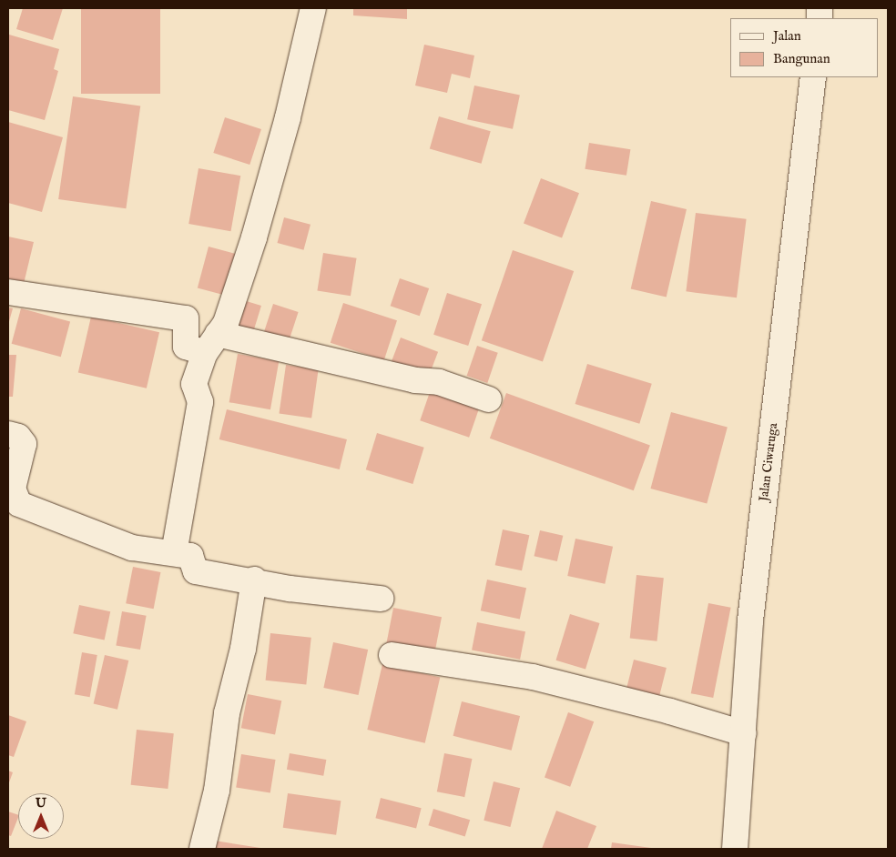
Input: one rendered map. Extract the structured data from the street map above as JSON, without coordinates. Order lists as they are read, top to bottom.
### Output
{
  "streets": {
    "street": ["Jalan Ciwaruga"]
  },
  "legend": ["Jalan", "Bangunan"],
  "north": "top"
}
